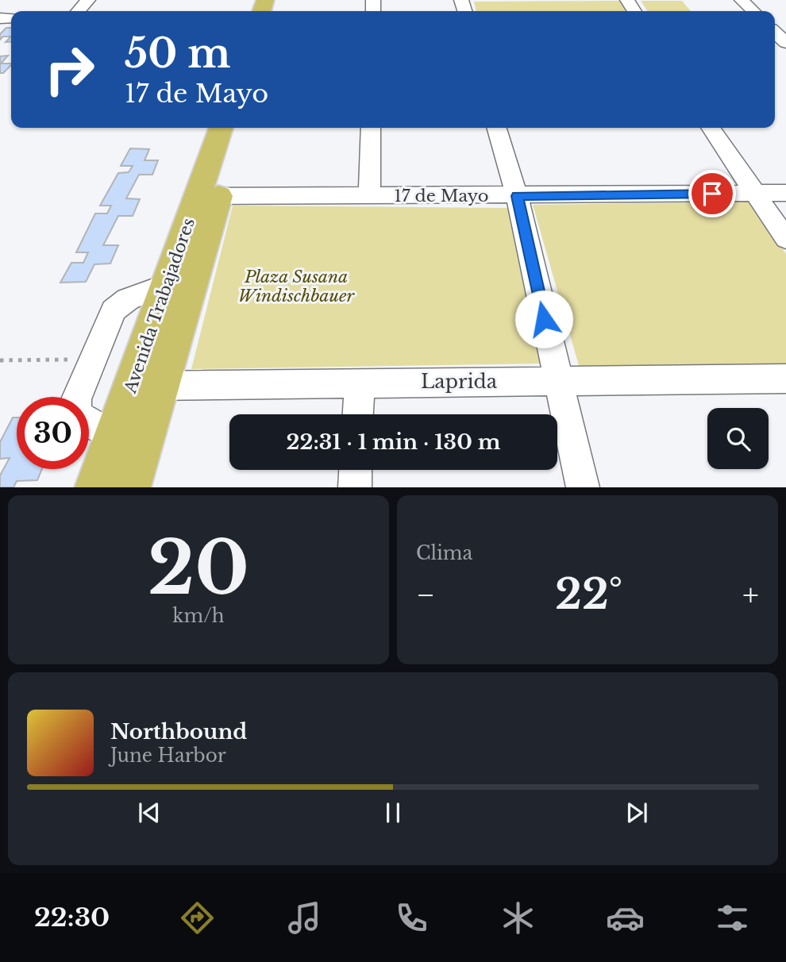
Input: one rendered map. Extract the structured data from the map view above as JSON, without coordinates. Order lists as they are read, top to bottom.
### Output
{
  "streets": {
    "main road": ["Avenida Trabajadores"],
    "street": ["17 de Mayo", "Laprida"]
  },
  "crossings": [
    ["17 de Mayo", "Avenida Trabajadores"],
    ["Avenida Trabajadores", "Laprida"]
  ],
  "parks": ["Plaza Susana Windischbauer"],
  "page": {
    "turn": ["50 m", "17 de Mayo"],
    "limit": "30",
    "trip": "22:31 · 1 min · 130 m",
    "tile": [
      ["20", "km/h"],
      "Clima"
    ],
    "heat": ["−", "22°", "+"],
    "song": ["Northbound", "June Harbor"],
    "tabs": "22:30"
  }
}
